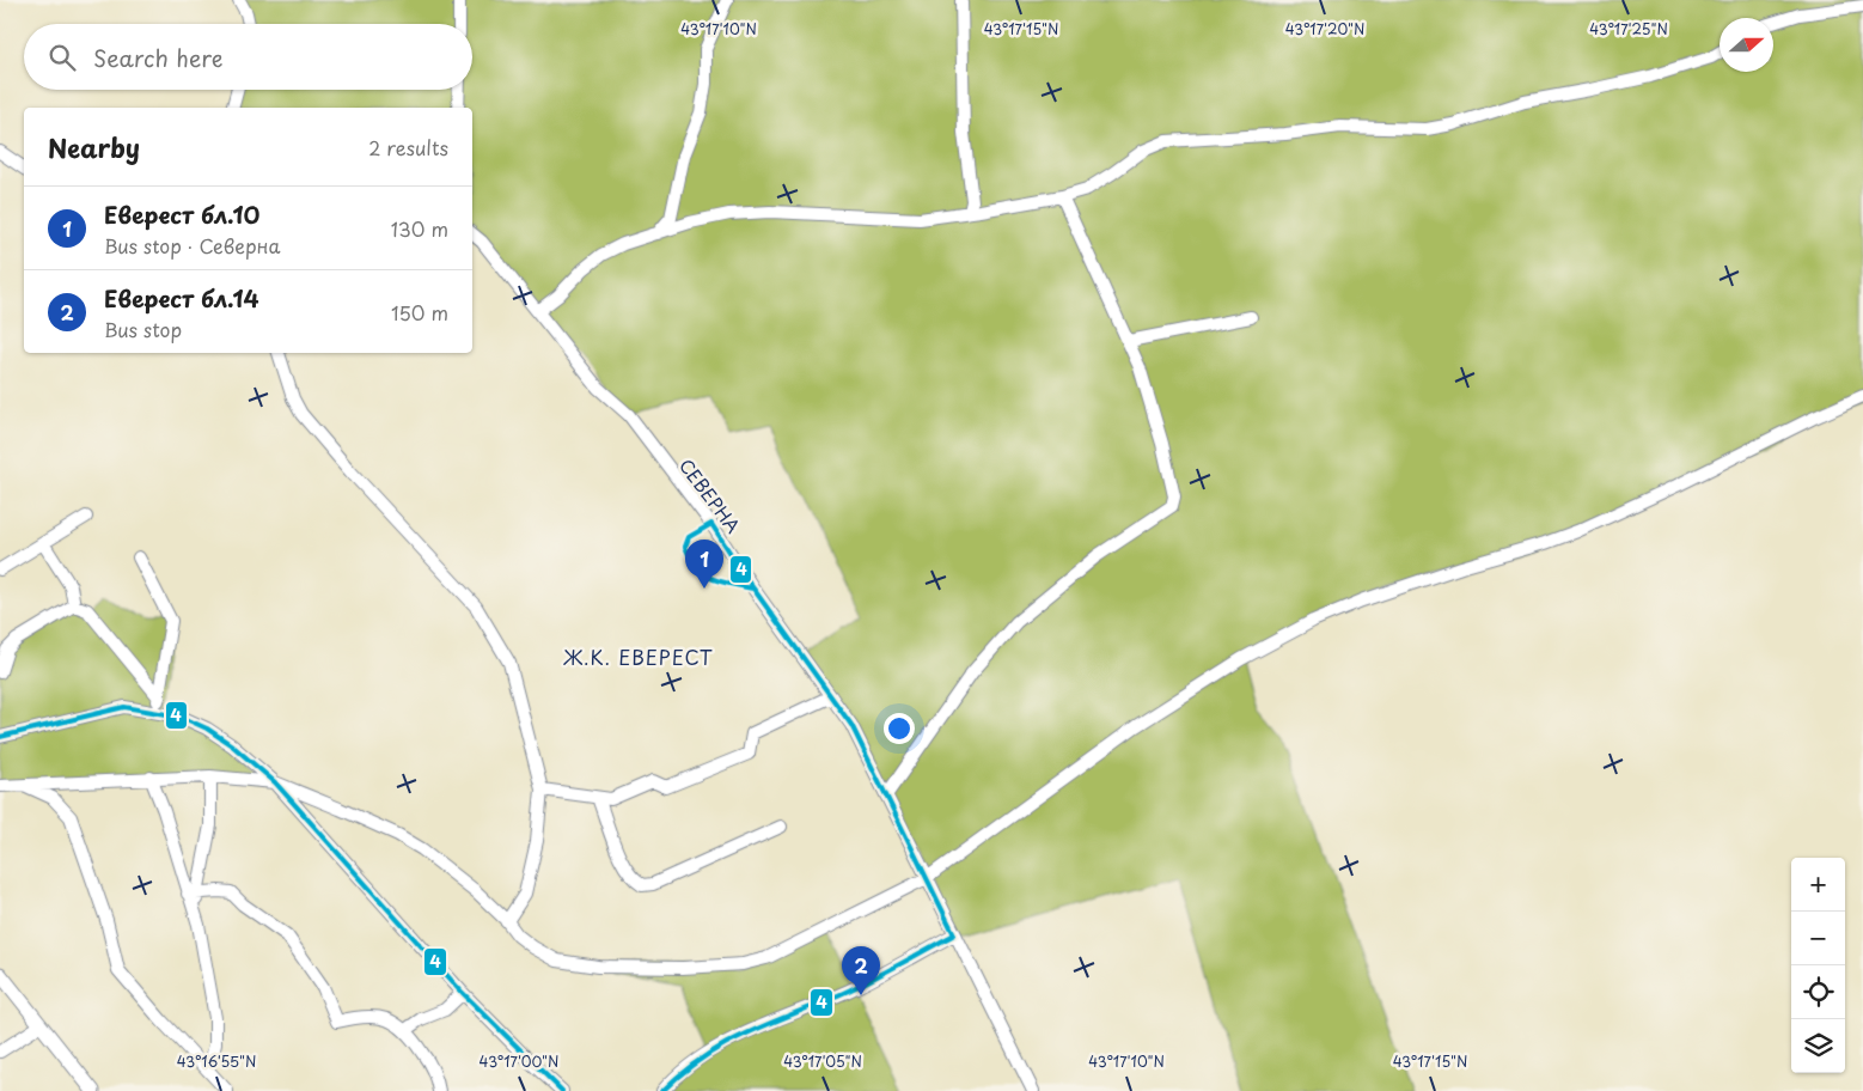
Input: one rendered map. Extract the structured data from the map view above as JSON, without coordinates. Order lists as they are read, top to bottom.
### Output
{
  "streets": {
    "street": ["СЕВЕРНА"]
  },
  "districts": ["Ж.К. ЕВЕРЕСТ"],
  "lines": ["transit line 4"],
  "north": "right",
  "page": {
    "search": "Search here",
    "heading": ["Nearby", "2 results"],
    "list": [
      {
        "mark": "1",
        "name": "Еверест бл.10",
        "note": "Bus stop · Северна",
        "value": "130 m"
      },
      {
        "mark": "2",
        "name": "Еверест бл.14",
        "note": "Bus stop",
        "value": "150 m"
      }
    ],
    "pins": ["1", "2"],
    "map_buttons": ["+", "−"]
  },
  "coordinates": [
    "43°17'25\"N",
    "43°17'10\"N",
    "43°17'15\"N",
    "43°17'20\"N",
    "43°16'55\"N",
    "43°17'00\"N",
    "43°17'05\"N"
  ]
}
